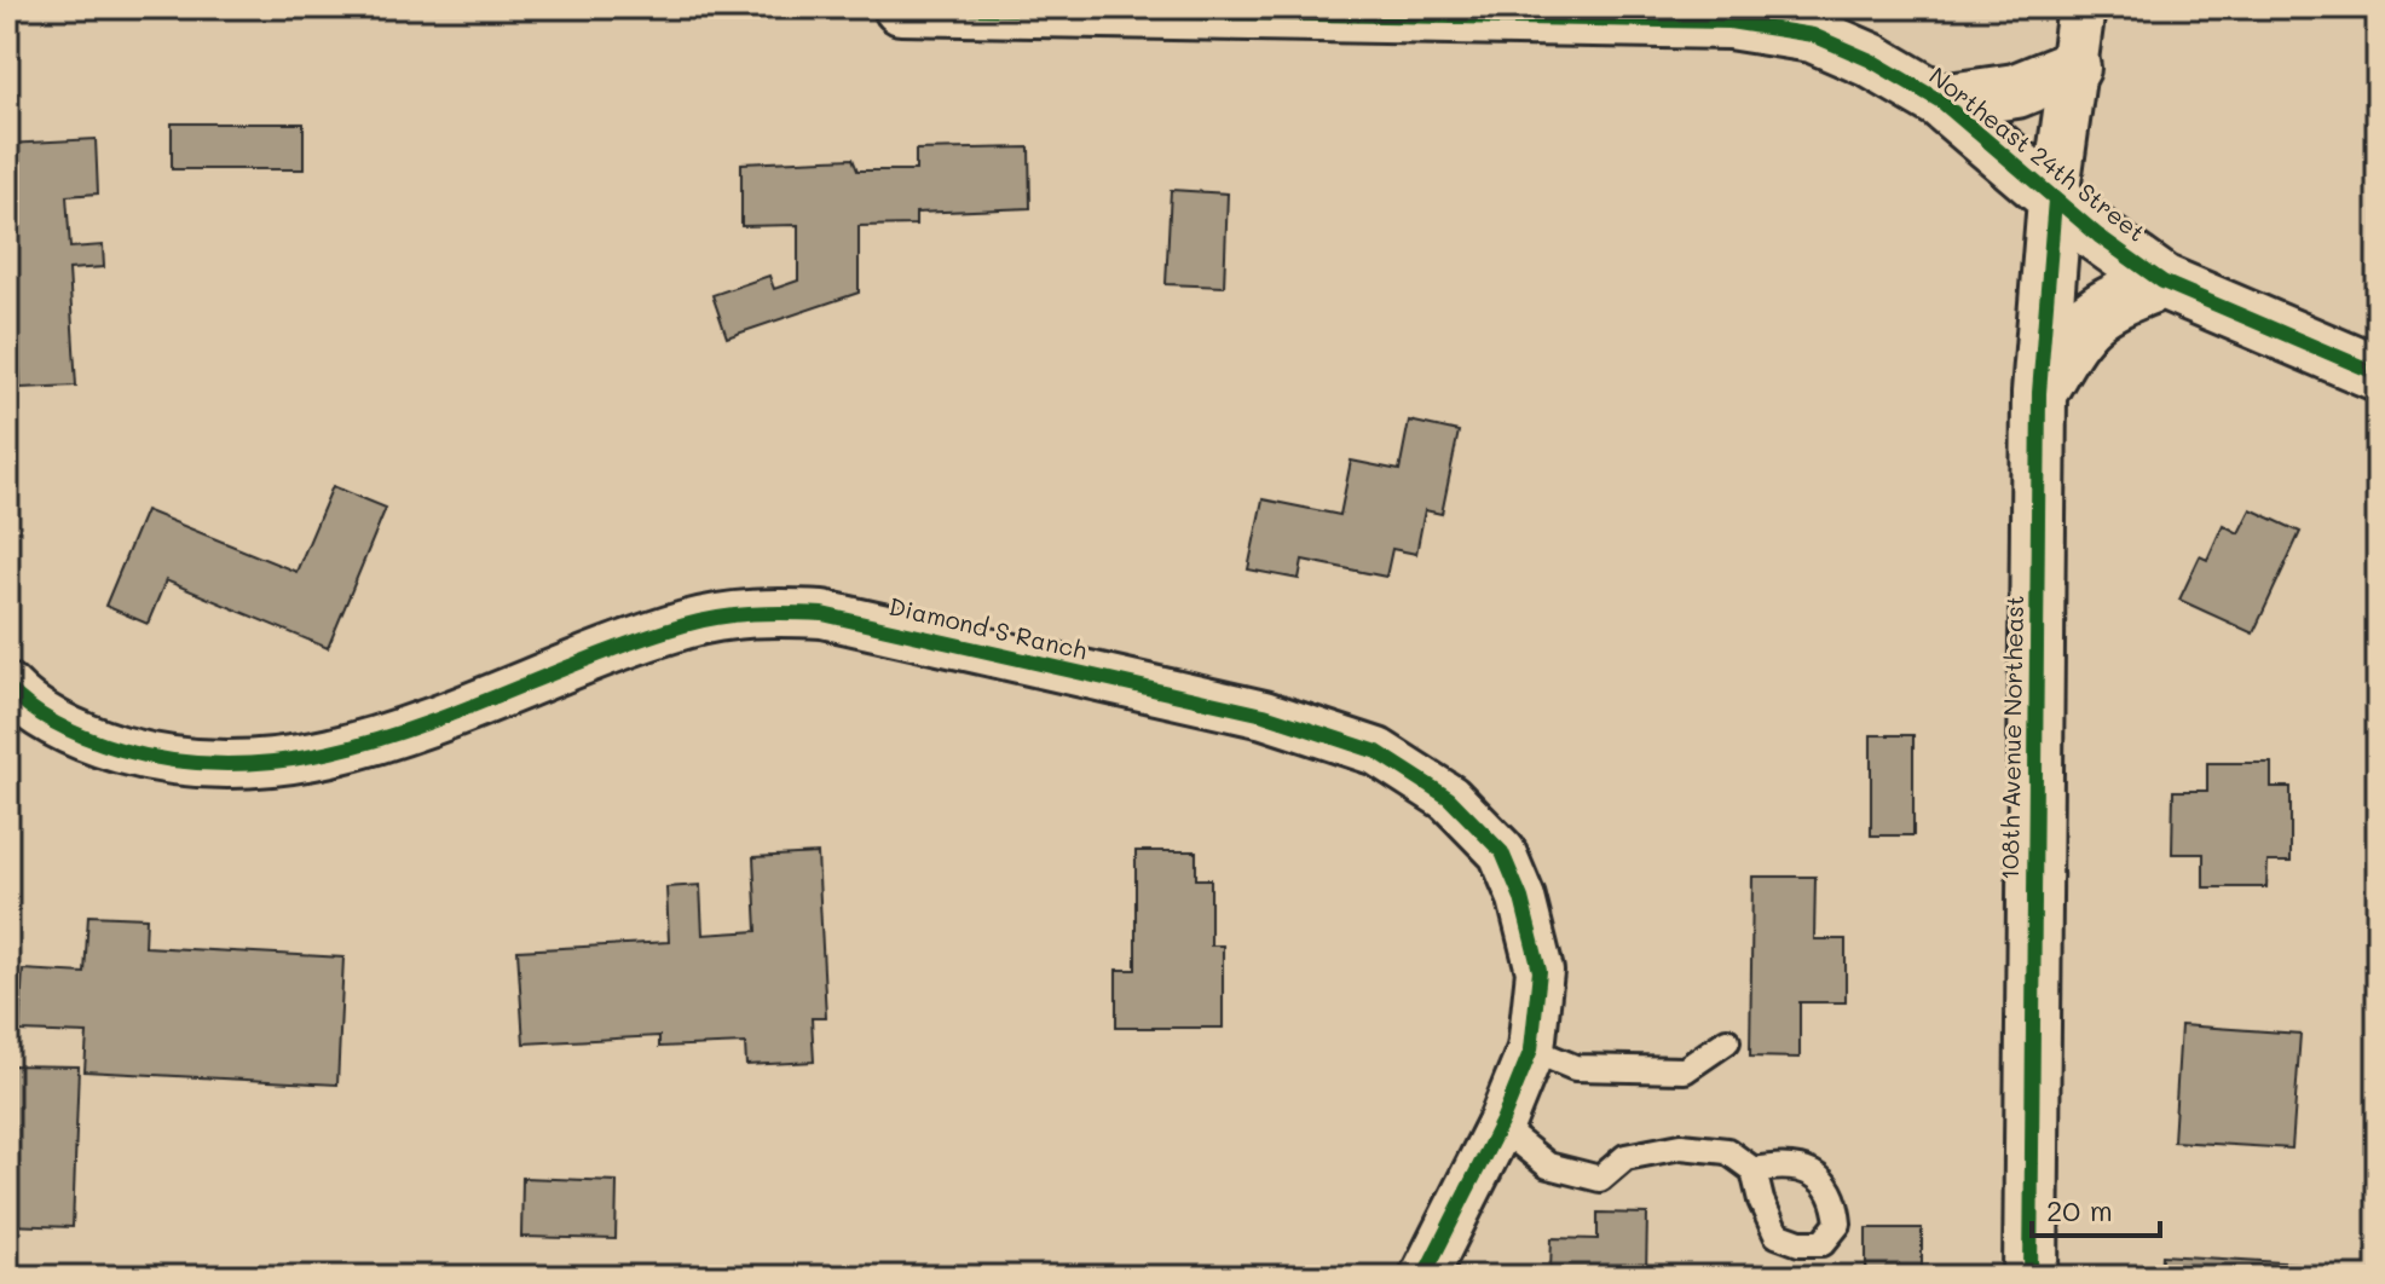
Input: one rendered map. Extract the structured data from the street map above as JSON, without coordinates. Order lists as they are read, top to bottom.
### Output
{
  "streets": {
    "main road": ["Northeast 24th Street", "108th Avenue Northeast"],
    "street": ["Diamond S Ranch"]
  },
  "crossings": [
    ["Northeast 24th Street", "108th Avenue Northeast"]
  ],
  "scale_bar": "20 m"
}
